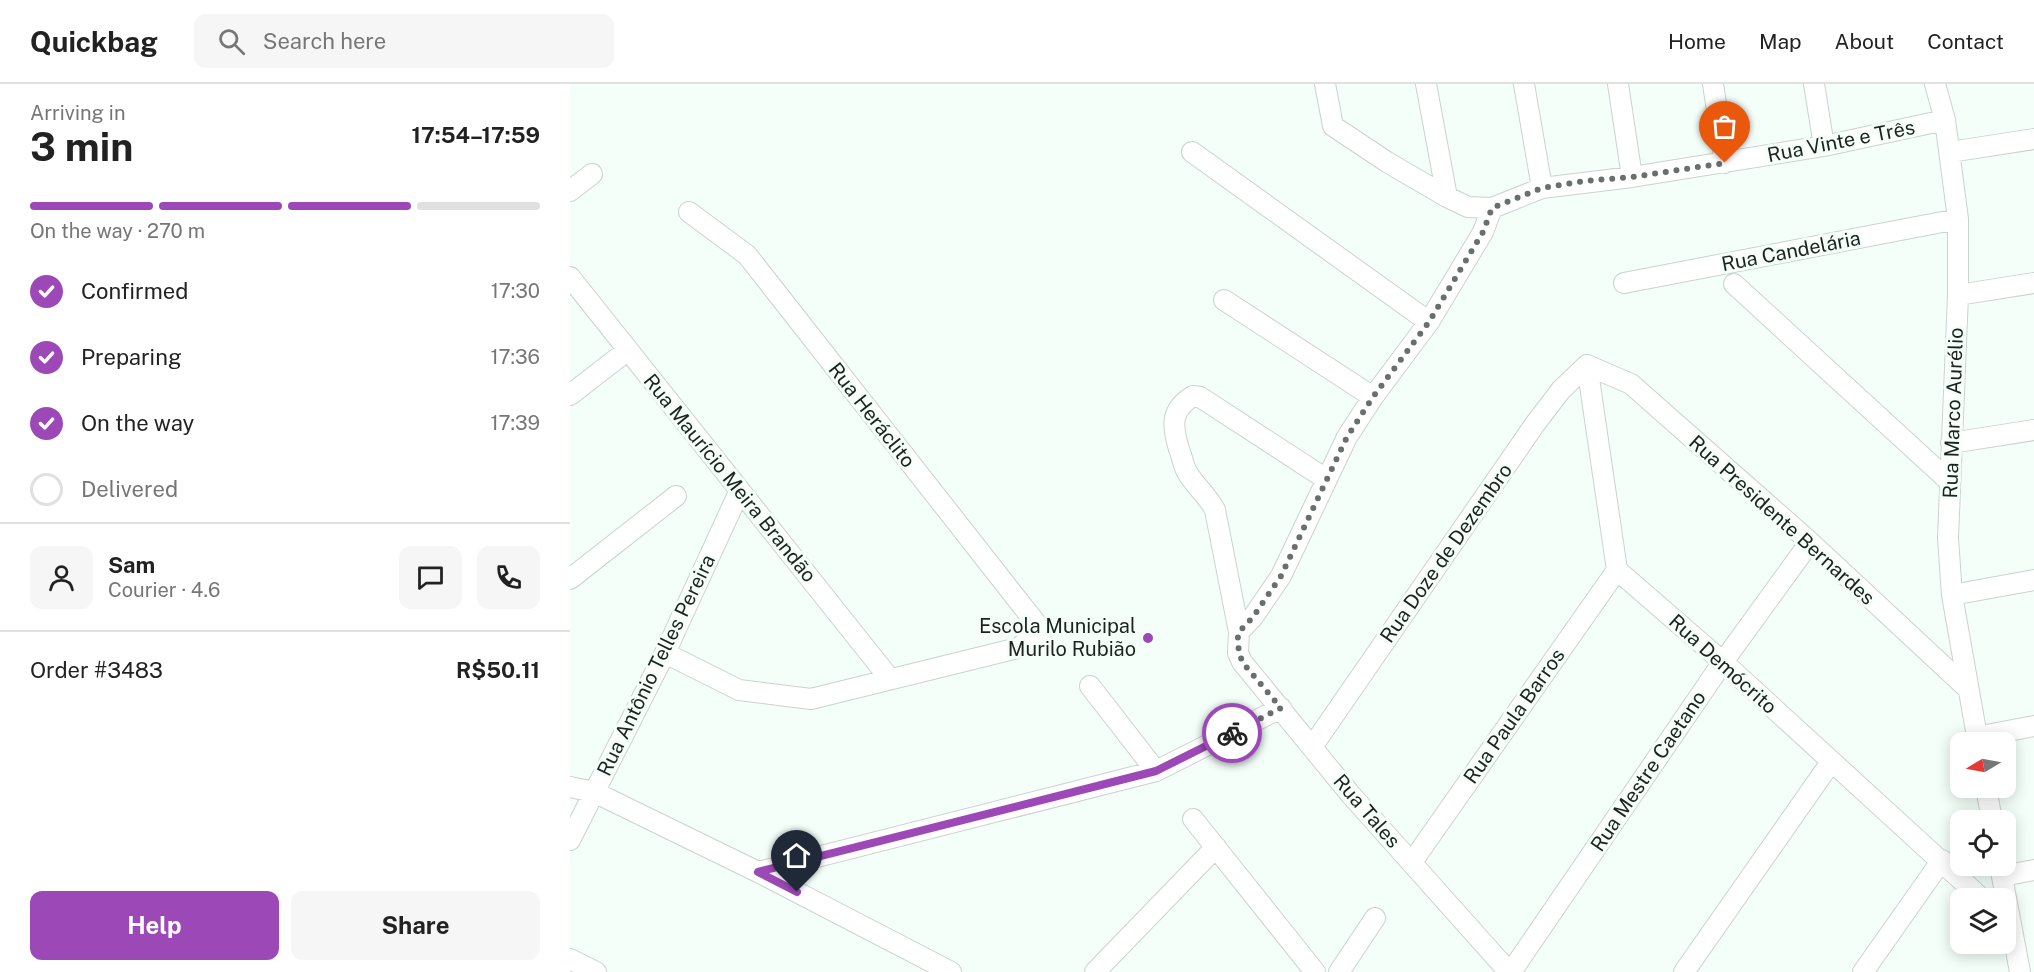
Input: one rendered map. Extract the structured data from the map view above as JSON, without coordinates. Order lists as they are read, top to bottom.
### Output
{
  "streets": {
    "street": [
      "Rua Vinte e Três",
      "Rua Candelária",
      "Rua Marco Aurélio",
      "Rua Heráclito",
      "Rua Maurício Meira Brandão",
      "Rua Presidente Bernardes",
      "Rua Doze de Dezembro",
      "Rua Demócrito",
      "Rua Antônio Telles Pereira",
      "Rua Paula Barros",
      "Rua Mestre Caetano",
      "Rua Tales"
    ]
  },
  "crossings": [
    ["Rua Vinte e Três", "Rua Marco Aurélio"],
    ["Rua Candelária", "Rua Marco Aurélio"],
    ["Rua Marco Aurélio", "Rua Presidente Bernardes"],
    ["Rua Heráclito", "Rua Maurício Meira Brandão"],
    ["Rua Maurício Meira Brandão", "Rua Antônio Telles Pereira"],
    ["Rua Presidente Bernardes", "Rua Doze de Dezembro"],
    ["Rua Presidente Bernardes", "Rua Mestre Caetano"],
    ["Rua Doze de Dezembro", "Rua Tales"],
    ["Rua Demócrito", "Rua Paula Barros"],
    ["Rua Demócrito", "Rua Mestre Caetano"],
    ["Rua Paula Barros", "Rua Tales"],
    ["Rua Mestre Caetano", "Rua Tales"]
  ],
  "places": ["Escola Municipal Murilo Rubião"],
  "north": "left",
  "page": {
    "header": "Quickbag",
    "search": "Search here",
    "nav": [
      "Home",
      "Map",
      "About",
      "Contact"
    ],
    "heading": ["3 min", "Arriving in", "17:54–17:59"],
    "panel": [
      "Sam",
      "Courier · 4.6",
      "Order #3483",
      "R$50.11"
    ],
    "bar": "On the way · 270 m",
    "list": [
      ["Confirmed", "17:30"],
      ["Preparing", "17:36"],
      ["On the way", "17:39"],
      "Delivered"
    ],
    "buttons": ["Help", "Share"]
  }
}
